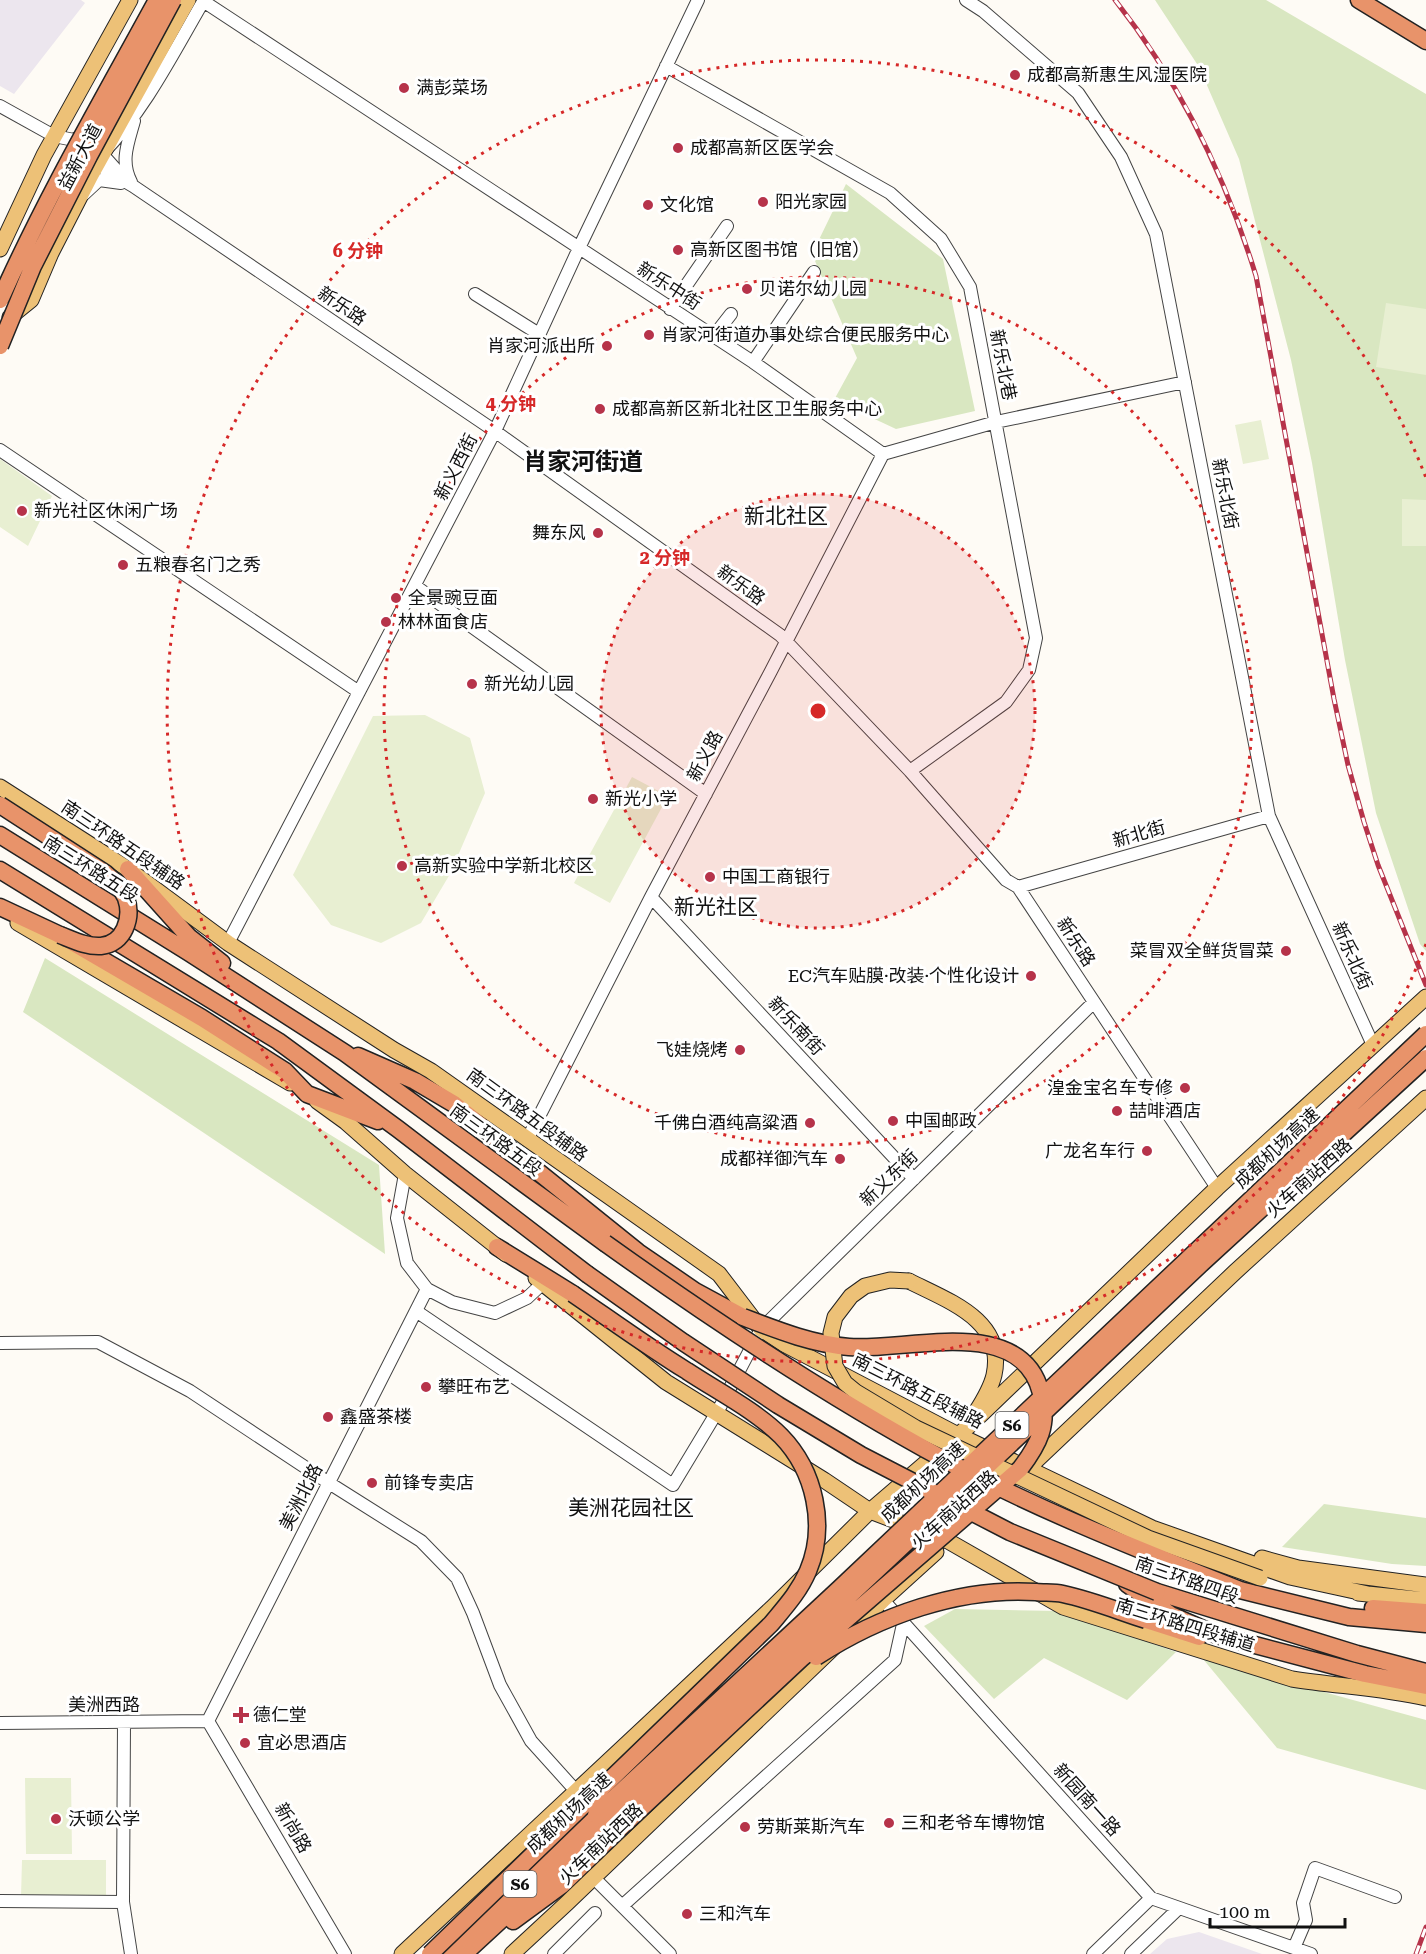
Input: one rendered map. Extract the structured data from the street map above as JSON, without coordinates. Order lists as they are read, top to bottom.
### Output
{
  "streets": {
    "highway": [
      "南三环路五段",
      "成都机场高速",
      "S6",
      "南三环路四段"
    ],
    "main road": [
      "益新大道",
      "南三环路五段辅路",
      "火车南站西路",
      "南三环路四段辅道"
    ],
    "street": [
      "新乐中街",
      "新乐路",
      "新乐北巷",
      "新义西街",
      "新乐北街",
      "新义路",
      "新北街",
      "新乐南街",
      "新义东街",
      "美洲北路",
      "美洲西路",
      "新园南一路",
      "新尚路"
    ]
  },
  "crossings": [
    ["益新大道", "新乐中街"],
    ["益新大道", "新乐路"],
    ["新乐中街", "新义西街"],
    ["新乐中街", "新义路"],
    ["新乐路", "新乐北巷"],
    ["新乐路", "新义西街"],
    ["新乐路", "新义路"],
    ["新乐路", "新北街"],
    ["新乐路", "新义东街"],
    ["新乐北巷", "新义西街"],
    ["新义西街", "南三环路五段辅路"],
    ["新乐北街", "新北街"],
    ["新义路", "南三环路五段辅路"],
    ["新义路", "新乐南街"],
    ["南三环路五段辅路", "新义东街"],
    ["南三环路五段辅路", "火车南站西路"],
    ["南三环路五段", "南三环路四段"],
    ["新乐南街", "新义东街"],
    ["新义东街", "美洲北路"],
    ["火车南站西路", "南三环路四段辅道"],
    ["火车南站西路", "新园南一路"],
    ["美洲北路", "美洲西路"],
    ["美洲北路", "新尚路"],
    ["美洲西路", "新尚路"]
  ],
  "districts": [
    "肖家河街道",
    "新北社区",
    "新光社区",
    "美洲花园社区"
  ],
  "places": {
    "other": [
      "成都高新惠生风湿医院",
      "满彭菜场",
      "成都高新区医学会",
      "阳光家园",
      "文化馆",
      "高新区图书馆（旧馆）",
      "贝诺尔幼儿园",
      "肖家河街道办事处综合便民服务中心",
      "肖家河派出所",
      "成都高新区新北社区卫生服务中心",
      "新光社区休闲广场",
      "舞东风",
      "五粮春名门之秀",
      "全景豌豆面",
      "林林面食店",
      "新光幼儿园",
      "新光小学",
      "高新实验中学新北校区",
      "中国工商银行",
      "菜冒双全鲜货冒菜",
      "EC汽车贴膜·改装·个性化设计",
      "飞娃烧烤",
      "湟金宝名车专修",
      "喆啡酒店",
      "中国邮政",
      "千佛白酒纯高粱酒",
      "广龙名车行",
      "成都祥御汽车",
      "攀旺布艺",
      "鑫盛茶楼",
      "前锋专卖店",
      "宜必思酒店",
      "沃顿公学",
      "三和老爷车博物馆",
      "劳斯莱斯汽车",
      "三和汽车"
    ],
    "health": ["德仁堂"]
  },
  "scale_bar": "100 m",
  "rings": ["6 分钟", "4 分钟", "2 分钟"]
}
